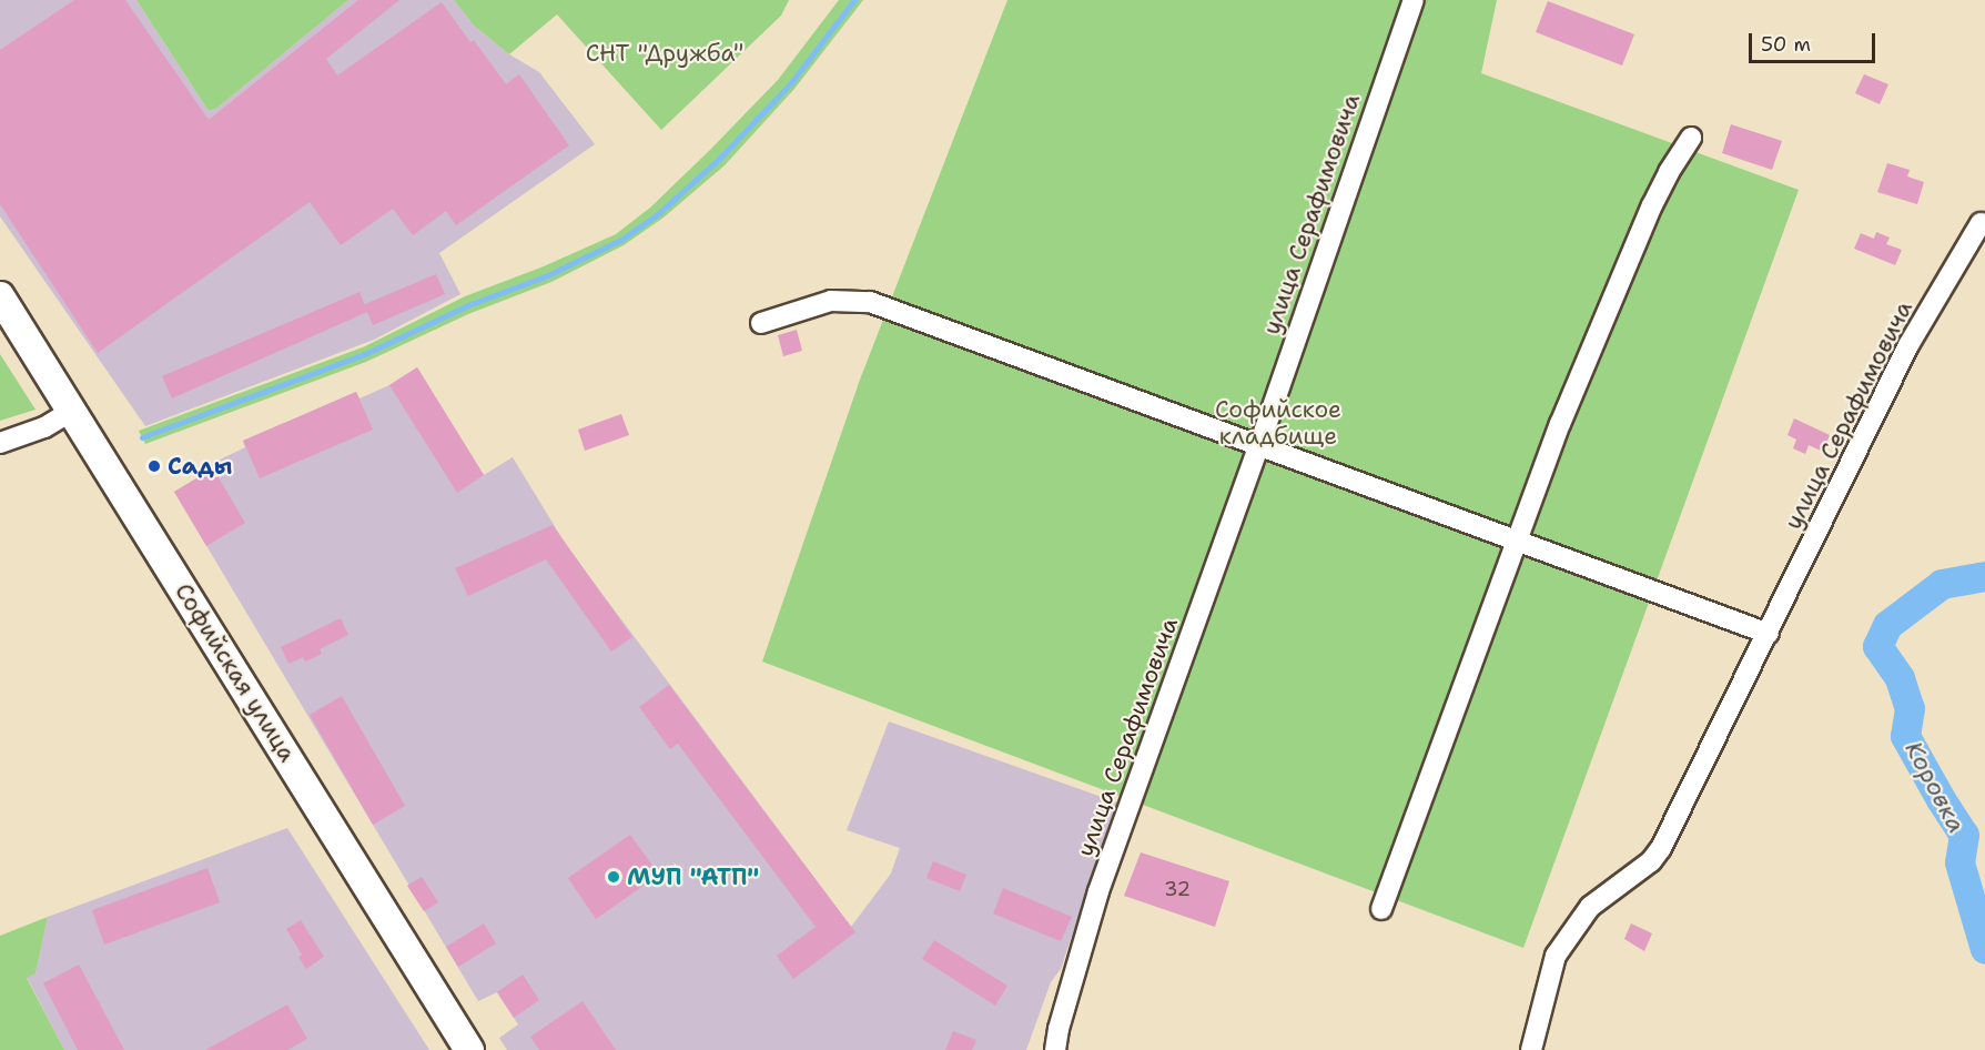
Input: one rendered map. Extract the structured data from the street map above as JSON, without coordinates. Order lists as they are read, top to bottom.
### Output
{
  "streets": {
    "main road": ["Софийская улица"],
    "street": ["улица Серафимовича"]
  },
  "water": ["Коровка"],
  "parks": ["СНТ \"Дружба\"", "Софийское кладбище"],
  "places": ["Сады", "МУП \"АТП\""],
  "house_numbers": ["32"],
  "scale_bar": "50 m"
}
